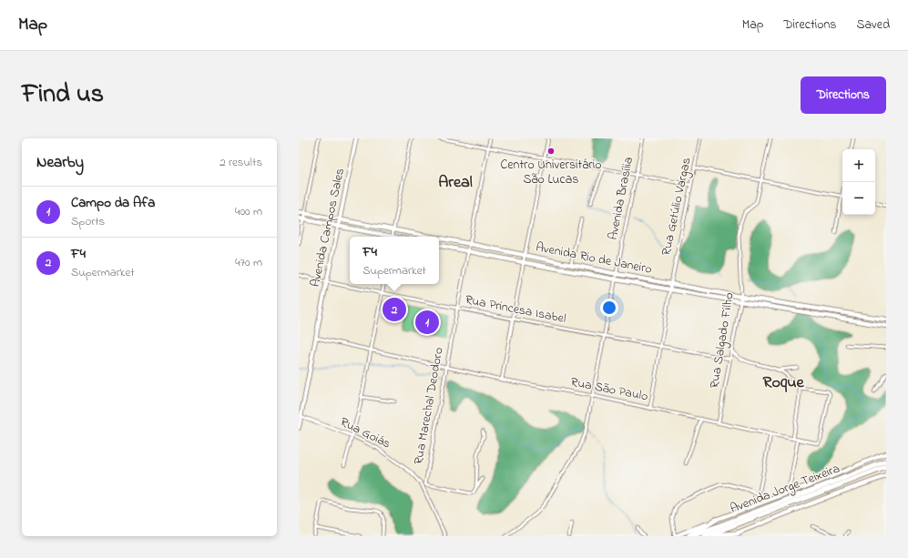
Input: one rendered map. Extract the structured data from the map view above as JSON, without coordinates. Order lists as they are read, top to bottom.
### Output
{
  "streets": {
    "highway": ["Avenida Jorge Teixeira"],
    "main road": ["Avenida Rio de Janeiro"],
    "street": [
      "Avenida Brasília",
      "Rua Getúlio Vargas",
      "Avenida Campos Sales",
      "Rua Princesa Isabel",
      "Rua Salgado Filho",
      "Rua São Paulo",
      "Rua Marechal Deodoro",
      "Rua Goiás"
    ]
  },
  "crossings": [
    ["Avenida Brasília", "Avenida Rio de Janeiro"],
    ["Avenida Brasília", "Rua Princesa Isabel"],
    ["Avenida Brasília", "Rua São Paulo"],
    ["Rua Getúlio Vargas", "Avenida Rio de Janeiro"],
    ["Rua Getúlio Vargas", "Rua Princesa Isabel"],
    ["Rua Getúlio Vargas", "Rua São Paulo"],
    ["Avenida Campos Sales", "Avenida Rio de Janeiro"],
    ["Avenida Campos Sales", "Rua Princesa Isabel"],
    ["Avenida Campos Sales", "Rua São Paulo"],
    ["Avenida Campos Sales", "Rua Goiás"],
    ["Avenida Rio de Janeiro", "Rua Salgado Filho"],
    ["Avenida Rio de Janeiro", "Rua Marechal Deodoro"],
    ["Rua Princesa Isabel", "Rua Salgado Filho"],
    ["Rua Princesa Isabel", "Rua Marechal Deodoro"],
    ["Rua Salgado Filho", "Rua São Paulo"],
    ["Rua São Paulo", "Rua Marechal Deodoro"]
  ],
  "districts": ["Areal", "Roque"],
  "places": ["Centro Universitário São Lucas"],
  "page": {
    "header": "Map",
    "nav": ["Map", "Directions", "Saved"],
    "title": "Find us",
    "buttons": "Directions",
    "heading": ["Nearby", "2 results"],
    "map_buttons": ["+", "−"],
    "list": [
      {
        "mark": "1",
        "name": "Campo da Afa",
        "note": "Sports",
        "value": "400 m"
      },
      {
        "mark": "2",
        "name": "F4",
        "note": "Supermarket",
        "value": "470 m"
      }
    ],
    "popup": ["F4", "Supermarket"],
    "pins": ["2", "1"]
  }
}
